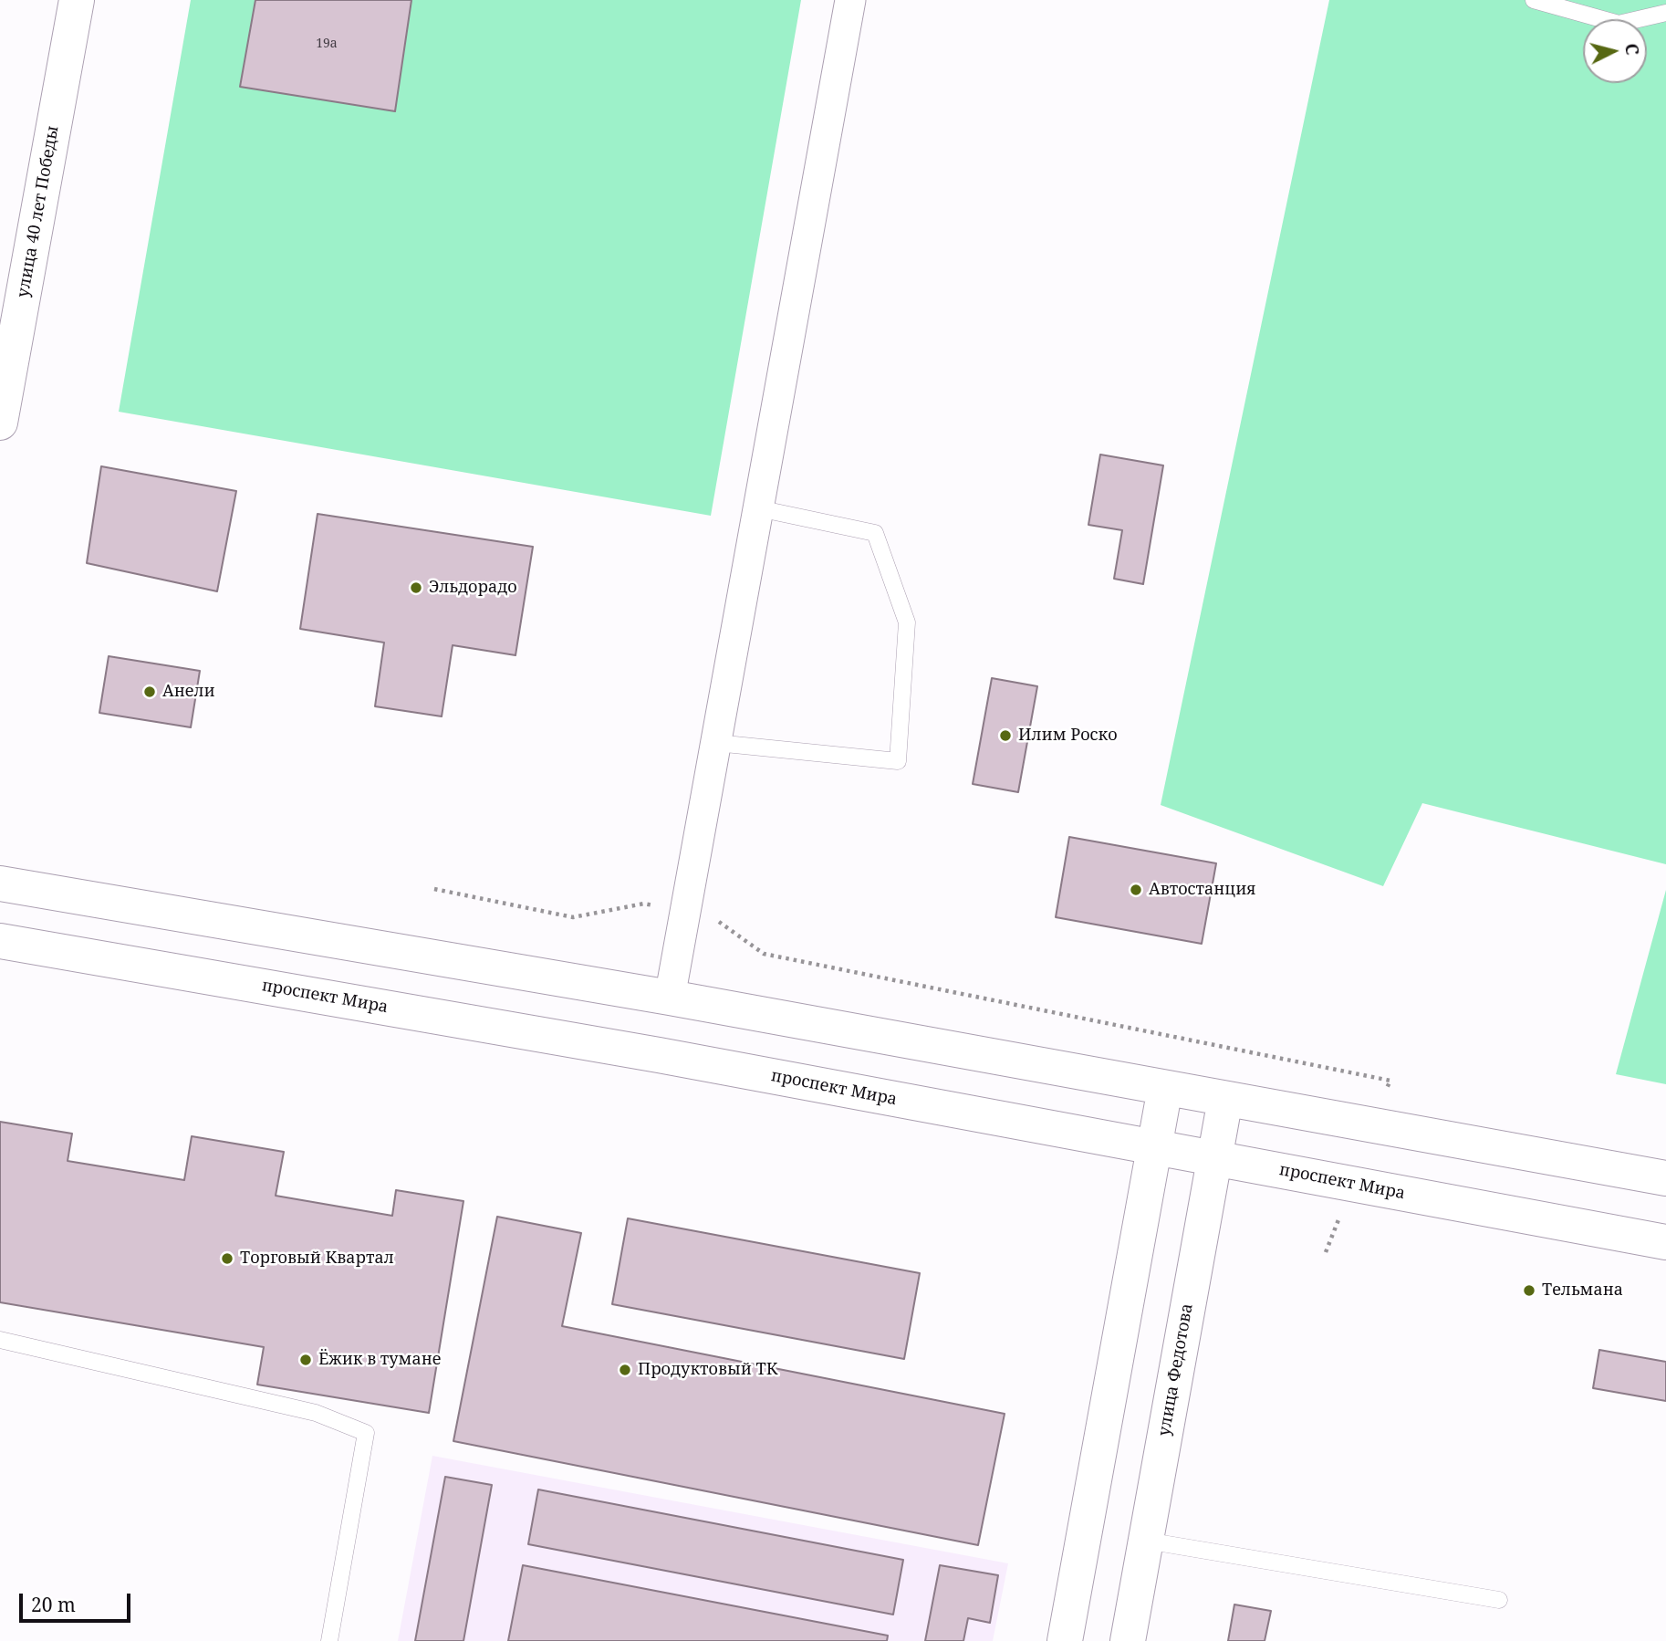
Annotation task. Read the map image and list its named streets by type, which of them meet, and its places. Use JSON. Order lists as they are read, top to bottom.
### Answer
{
  "streets": {
    "street": ["улица 40 лет Победы", "проспект Мира", "улица Федотова"]
  },
  "crossings": [
    ["проспект Мира", "улица Федотова"]
  ],
  "places": [
    "Эльдорадо",
    "Анели",
    "Илим Роско",
    "Автостанция",
    "Торговый Квартал",
    "Тельмана",
    "Ёжик в тумане",
    "Продуктовый ТК"
  ],
  "house_numbers": ["19а"],
  "scale_bar": "20 m",
  "north": "right"
}
